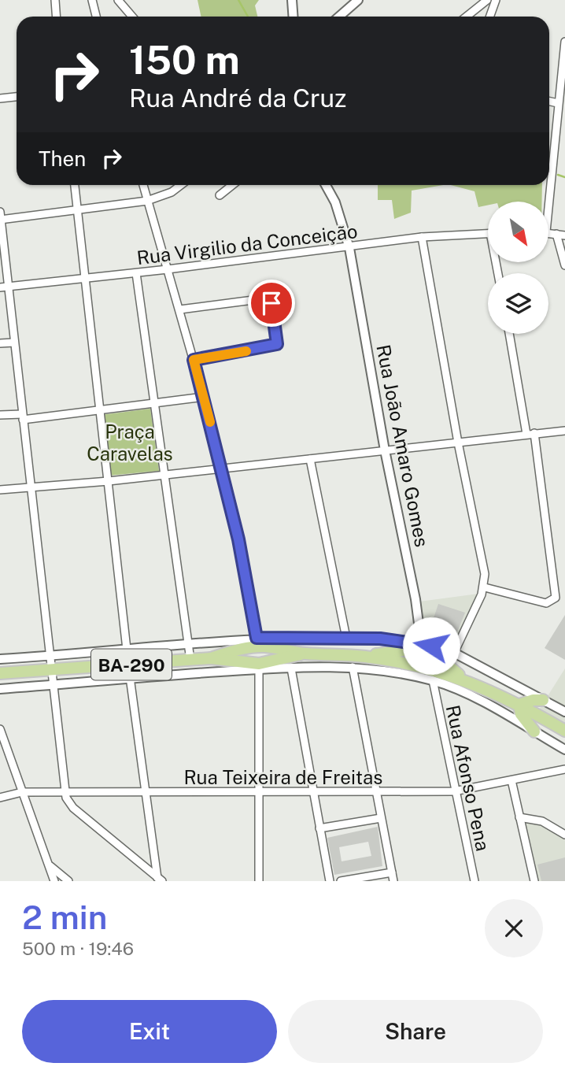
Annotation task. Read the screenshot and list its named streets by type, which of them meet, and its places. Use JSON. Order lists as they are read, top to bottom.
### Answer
{
  "streets": {
    "main road": ["BA-290"],
    "street": [
      "Rua Virgilio da Conceição",
      "Rua João Amaro Gomes",
      "Rua Teixeira de Freitas",
      "Rua Afonso Pena"
    ]
  },
  "crossings": [
    ["Rua Virgilio da Conceição", "Rua João Amaro Gomes"],
    ["BA-290", "Rua Afonso Pena"],
    ["Rua Teixeira de Freitas", "Rua Afonso Pena"]
  ],
  "parks": ["Praça Caravelas"],
  "north": "bottom right",
  "page": {
    "turn": ["150 m", "Rua André da Cruz"],
    "then": "Then",
    "heading": ["2 min", "500 m · 19:46"],
    "buttons": ["Exit", "Share"]
  }
}
